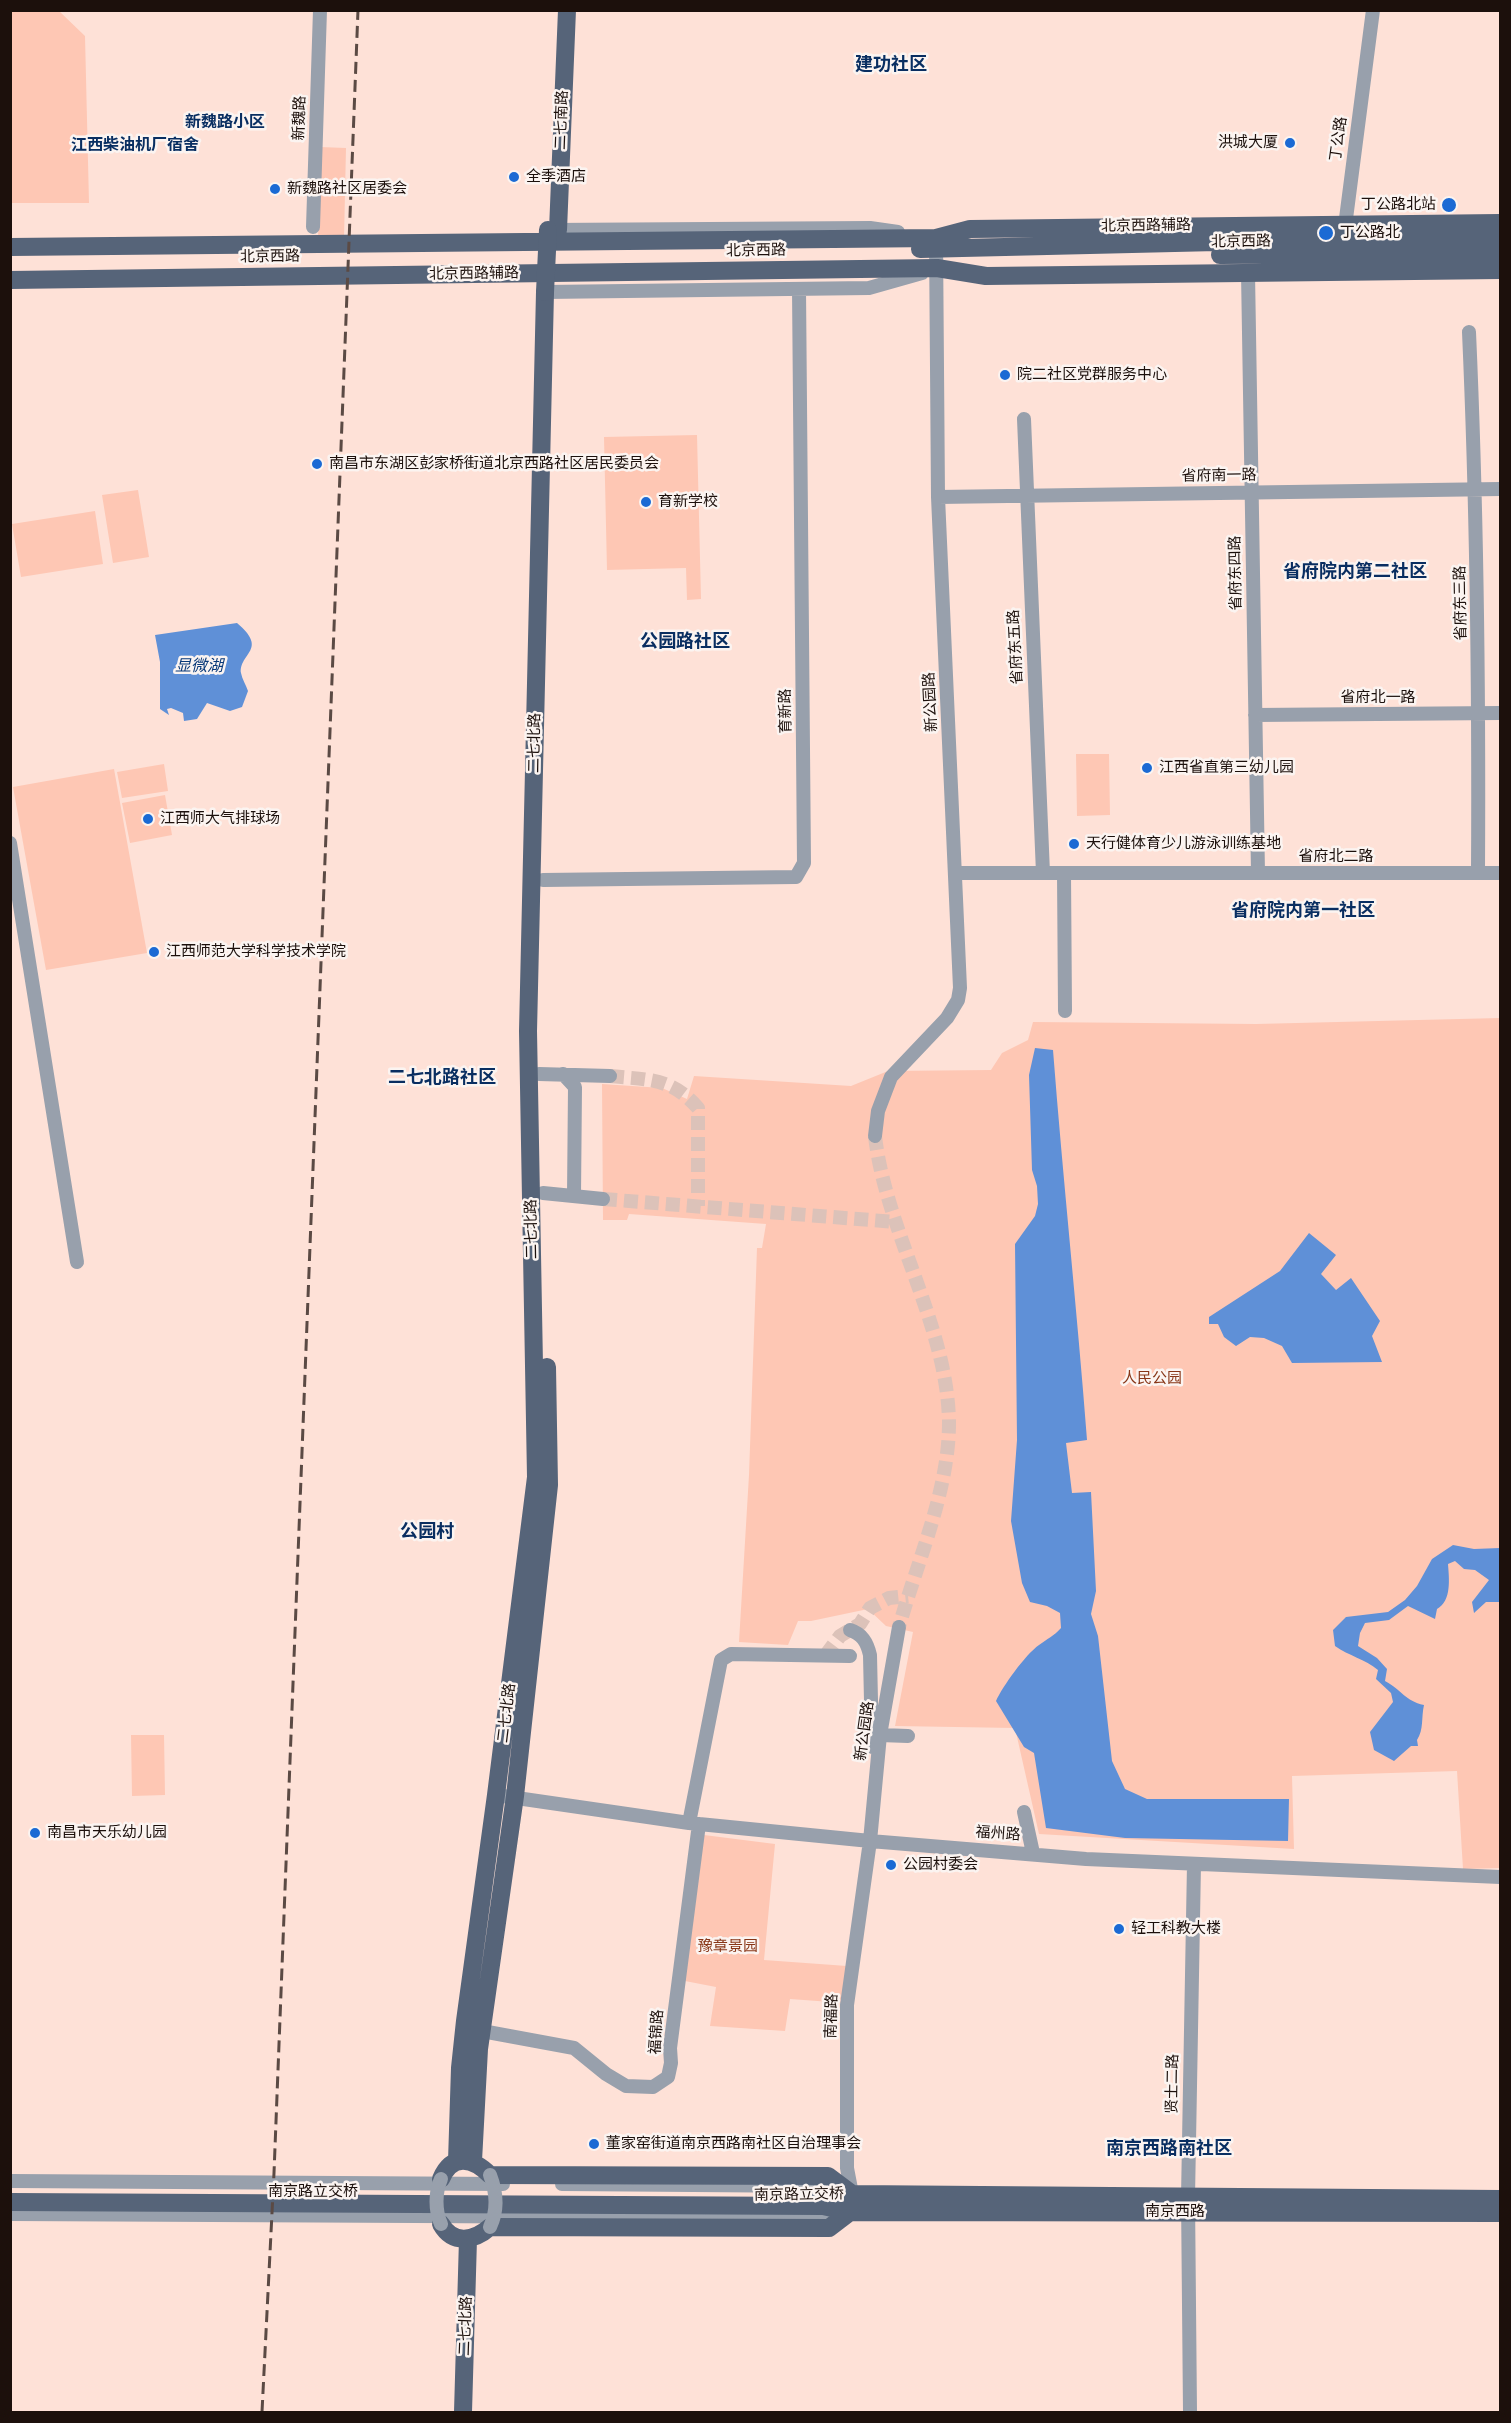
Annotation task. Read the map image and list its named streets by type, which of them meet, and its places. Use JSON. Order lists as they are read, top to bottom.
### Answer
{
  "streets": {
    "main road": [
      "二七南路",
      "北京西路辅路",
      "北京西路",
      "二七北路",
      "南京路立交桥",
      "南京西路"
    ],
    "street": [
      "新魏路",
      "丁公路",
      "省府南一路",
      "省府东四路",
      "省府东三路",
      "省府东五路",
      "省府北一路",
      "新公园路",
      "育新路",
      "省府北二路",
      "福州路",
      "南福路",
      "福锦路",
      "贤士二路"
    ]
  },
  "crossings": [
    ["二七南路", "北京西路辅路"],
    ["丁公路", "北京西路辅路"],
    ["丁公路", "北京西路"],
    ["北京西路辅路", "北京西路"],
    ["北京西路辅路", "省府东四路"],
    ["北京西路辅路", "新公园路"],
    ["北京西路辅路", "育新路"],
    ["北京西路辅路", "二七北路"],
    ["北京西路", "新公园路"],
    ["省府南一路", "省府东四路"],
    ["省府南一路", "省府东三路"],
    ["省府南一路", "省府东五路"],
    ["省府南一路", "新公园路"],
    ["省府东四路", "省府北一路"],
    ["省府东四路", "省府北二路"],
    ["省府东三路", "省府北一路"],
    ["省府东三路", "省府北二路"],
    ["省府东五路", "省府北二路"],
    ["新公园路", "省府北二路"],
    ["新公园路", "福州路"],
    ["新公园路", "南福路"],
    ["育新路", "二七北路"],
    ["二七北路", "福州路"],
    ["二七北路", "福锦路"],
    ["福州路", "南福路"],
    ["福州路", "福锦路"],
    ["福州路", "贤士二路"],
    ["南福路", "南京路立交桥"],
    ["南福路", "南京西路"],
    ["贤士二路", "南京西路"],
    ["南京路立交桥", "南京西路"]
  ],
  "districts": [
    "建功社区",
    "新魏路小区",
    "江西柴油机厂宿舍",
    "省府院内第二社区",
    "公园路社区",
    "省府院内第一社区",
    "二七北路社区",
    "公园村",
    "南京西路南社区"
  ],
  "water": ["显微湖"],
  "parks": ["人民公园", "豫章景园"],
  "places": [
    "洪城大厦",
    "全季酒店",
    "新魏路社区居委会",
    "丁公路北站",
    "丁公路北",
    "院二社区党群服务中心",
    "南昌市东湖区彭家桥街道北京西路社区居民委员会",
    "育新学校",
    "江西省直第三幼儿园",
    "江西师大气排球场",
    "天行健体育少儿游泳训练基地",
    "江西师范大学科学技术学院",
    "南昌市天乐幼儿园",
    "公园村委会",
    "轻工科教大楼",
    "董家窑街道南京西路南社区自治理事会"
  ]
}
